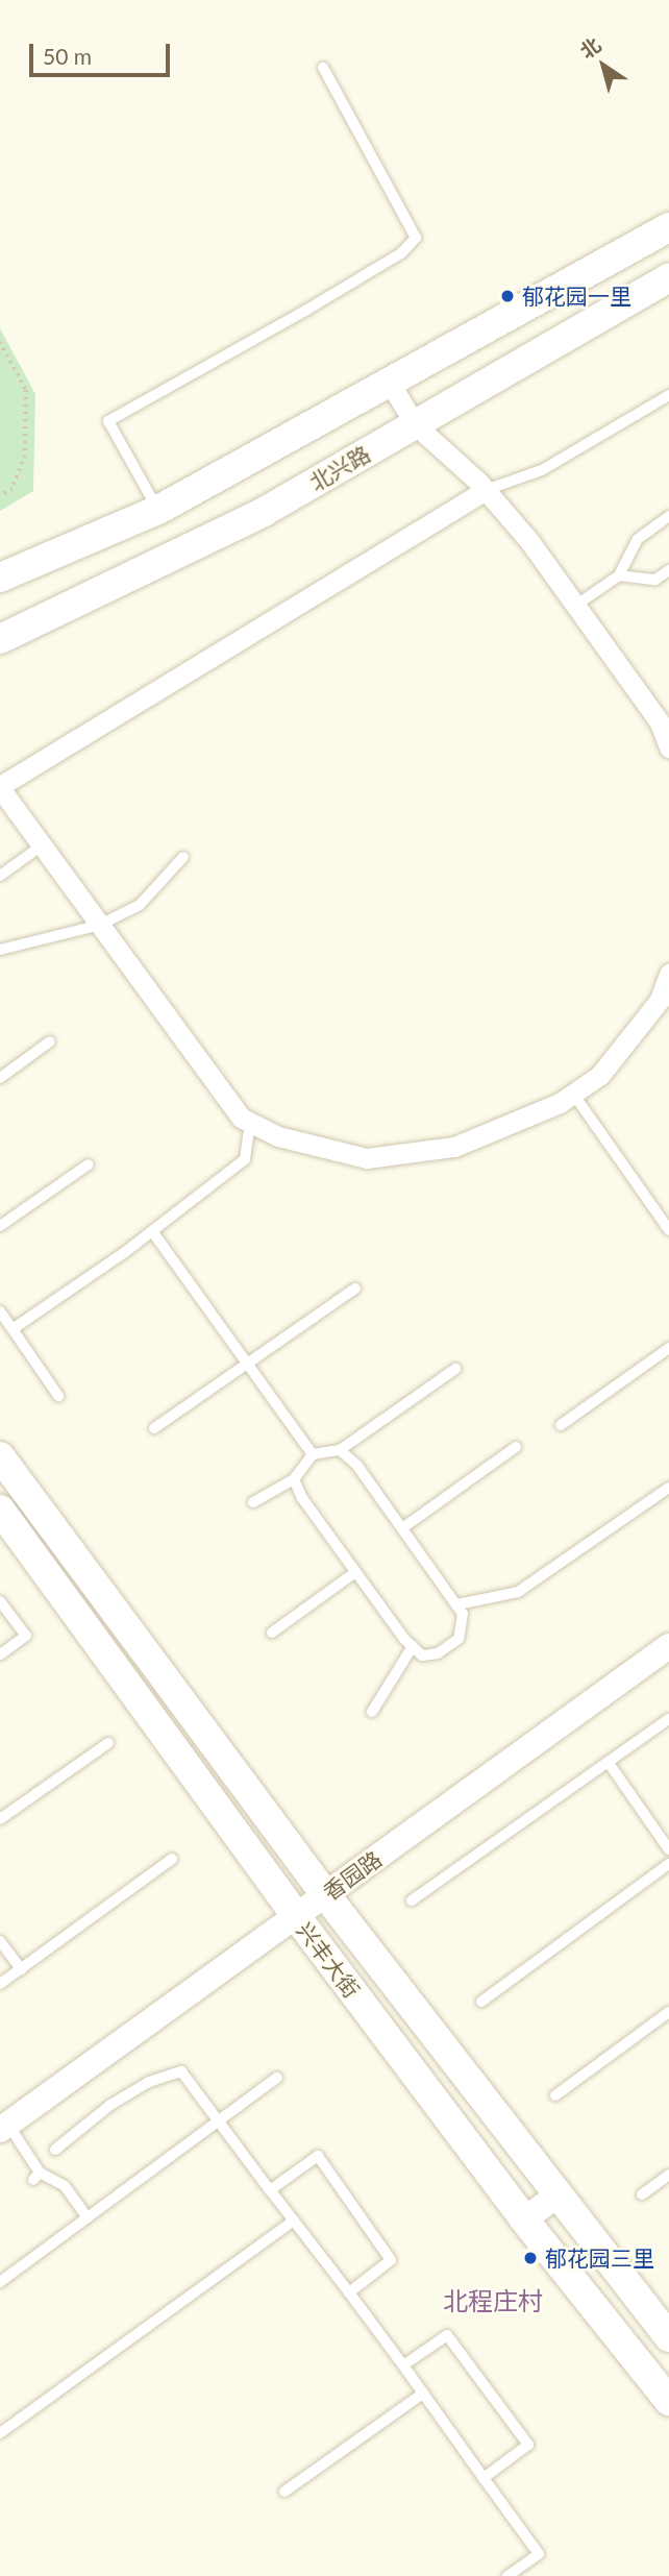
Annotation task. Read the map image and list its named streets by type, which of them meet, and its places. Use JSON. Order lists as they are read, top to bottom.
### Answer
{
  "streets": {
    "main road": ["北兴路", "兴丰大街"],
    "street": ["香园路"]
  },
  "crossings": [
    ["香园路", "兴丰大街"]
  ],
  "districts": ["北程庄村"],
  "places": ["郁花园一里", "郁花园三里"],
  "scale_bar": "50 m",
  "north": "top left"
}
